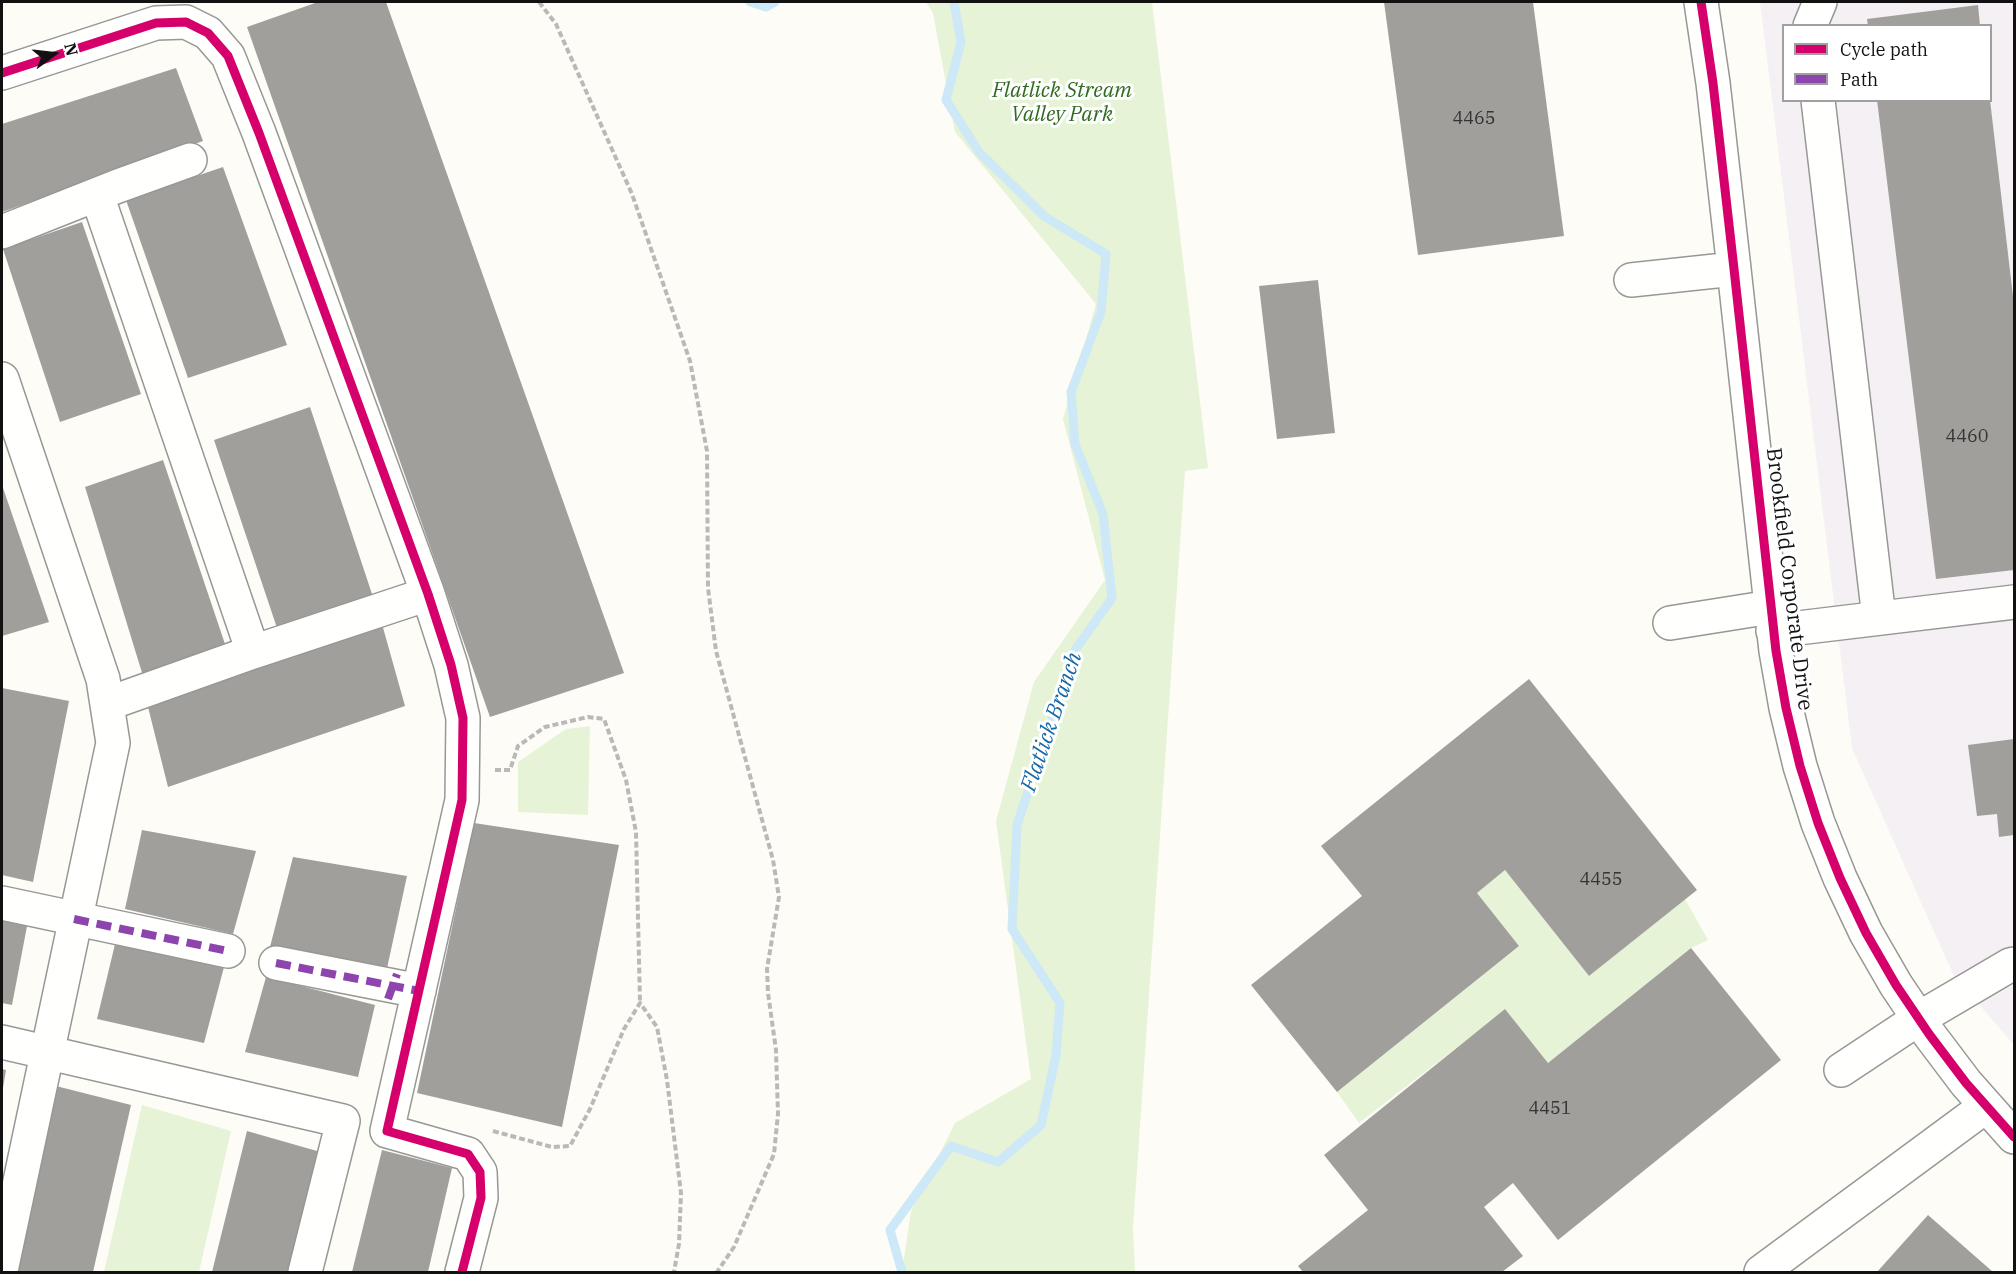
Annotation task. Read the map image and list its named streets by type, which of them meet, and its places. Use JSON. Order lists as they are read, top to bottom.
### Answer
{
  "streets": {
    "street": ["Brookfield Corporate Drive"]
  },
  "water": ["Flatlick Branch"],
  "parks": ["Flatlick Stream Valley Park"],
  "house_numbers": [
    "4465",
    "4460",
    "4455",
    "4451"
  ],
  "legend": ["Cycle path", "Path"],
  "north": "right"
}
